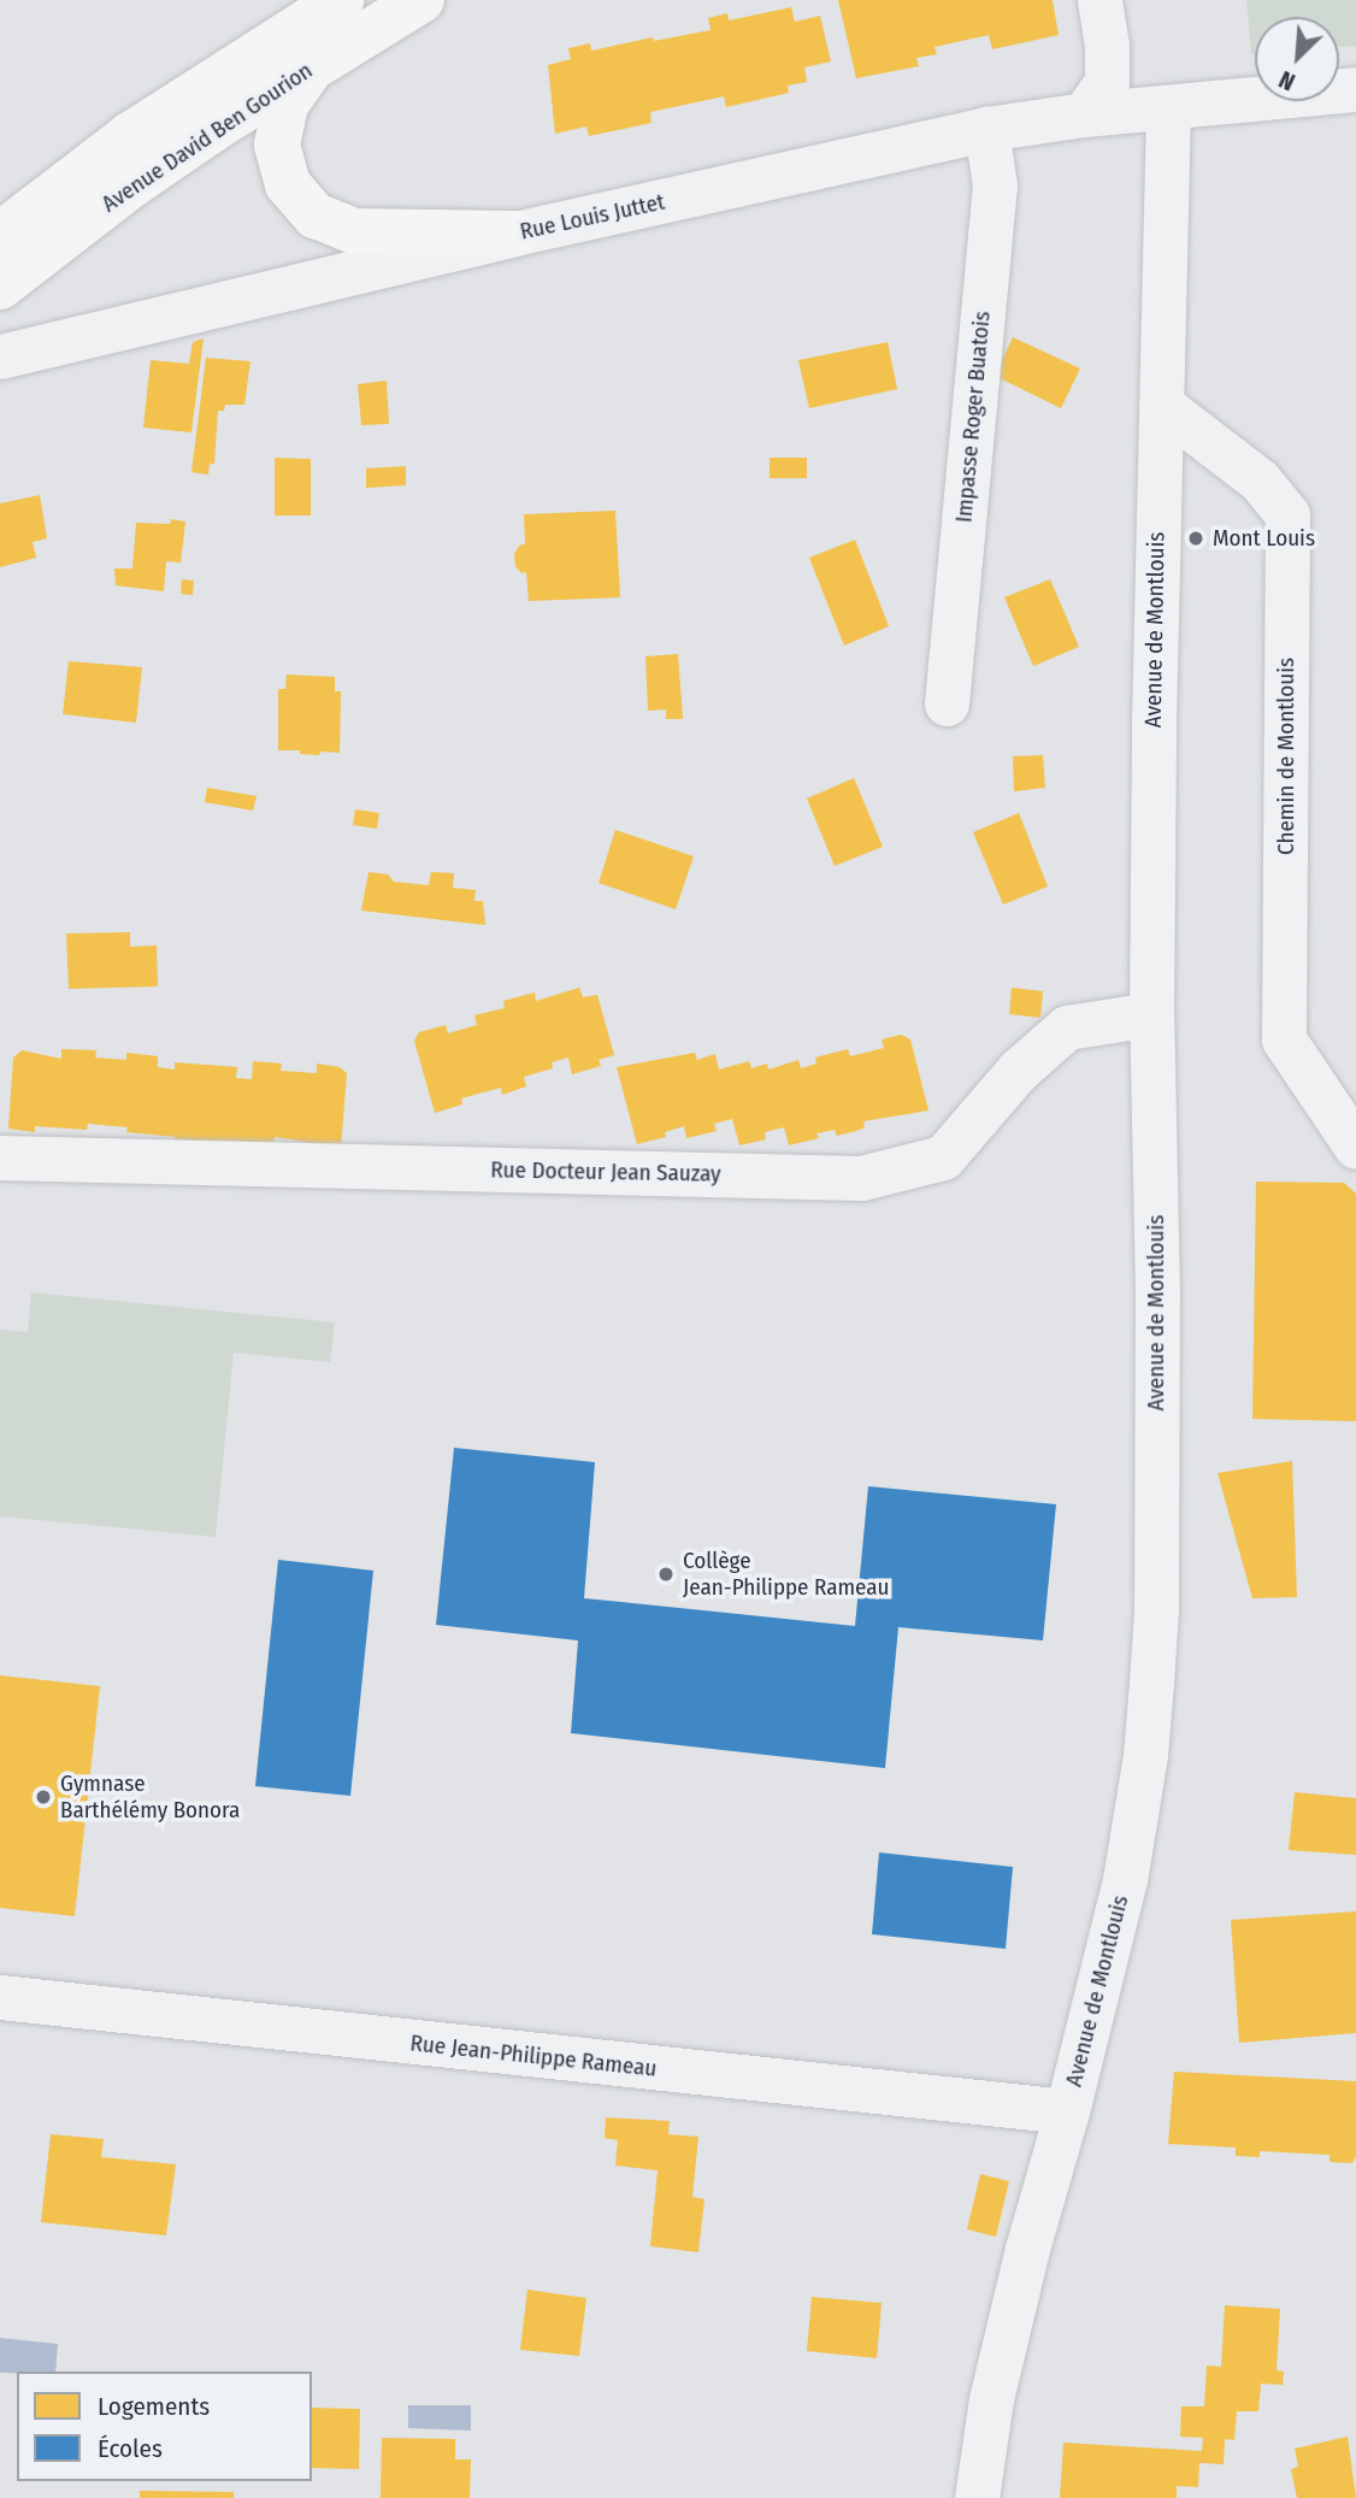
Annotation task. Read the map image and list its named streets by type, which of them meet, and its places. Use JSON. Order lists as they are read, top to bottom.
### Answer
{
  "streets": {
    "main road": ["Avenue David Ben Gourion"],
    "street": [
      "Rue Louis Juttet",
      "Impasse Roger Buatois",
      "Avenue de Montlouis",
      "Chemin de Montlouis",
      "Rue Docteur Jean Sauzay",
      "Rue Jean-Philippe Rameau"
    ]
  },
  "crossings": [
    ["Rue Louis Juttet", "Impasse Roger Buatois"],
    ["Rue Louis Juttet", "Avenue de Montlouis"],
    ["Avenue de Montlouis", "Chemin de Montlouis"],
    ["Avenue de Montlouis", "Rue Docteur Jean Sauzay"],
    ["Avenue de Montlouis", "Rue Jean-Philippe Rameau"]
  ],
  "places": ["Mont Louis", "Collège Jean-Philippe Rameau", "Gymnase Barthélémy Bonora"],
  "legend": ["Logements", "Écoles"],
  "north": "bottom left"
}
